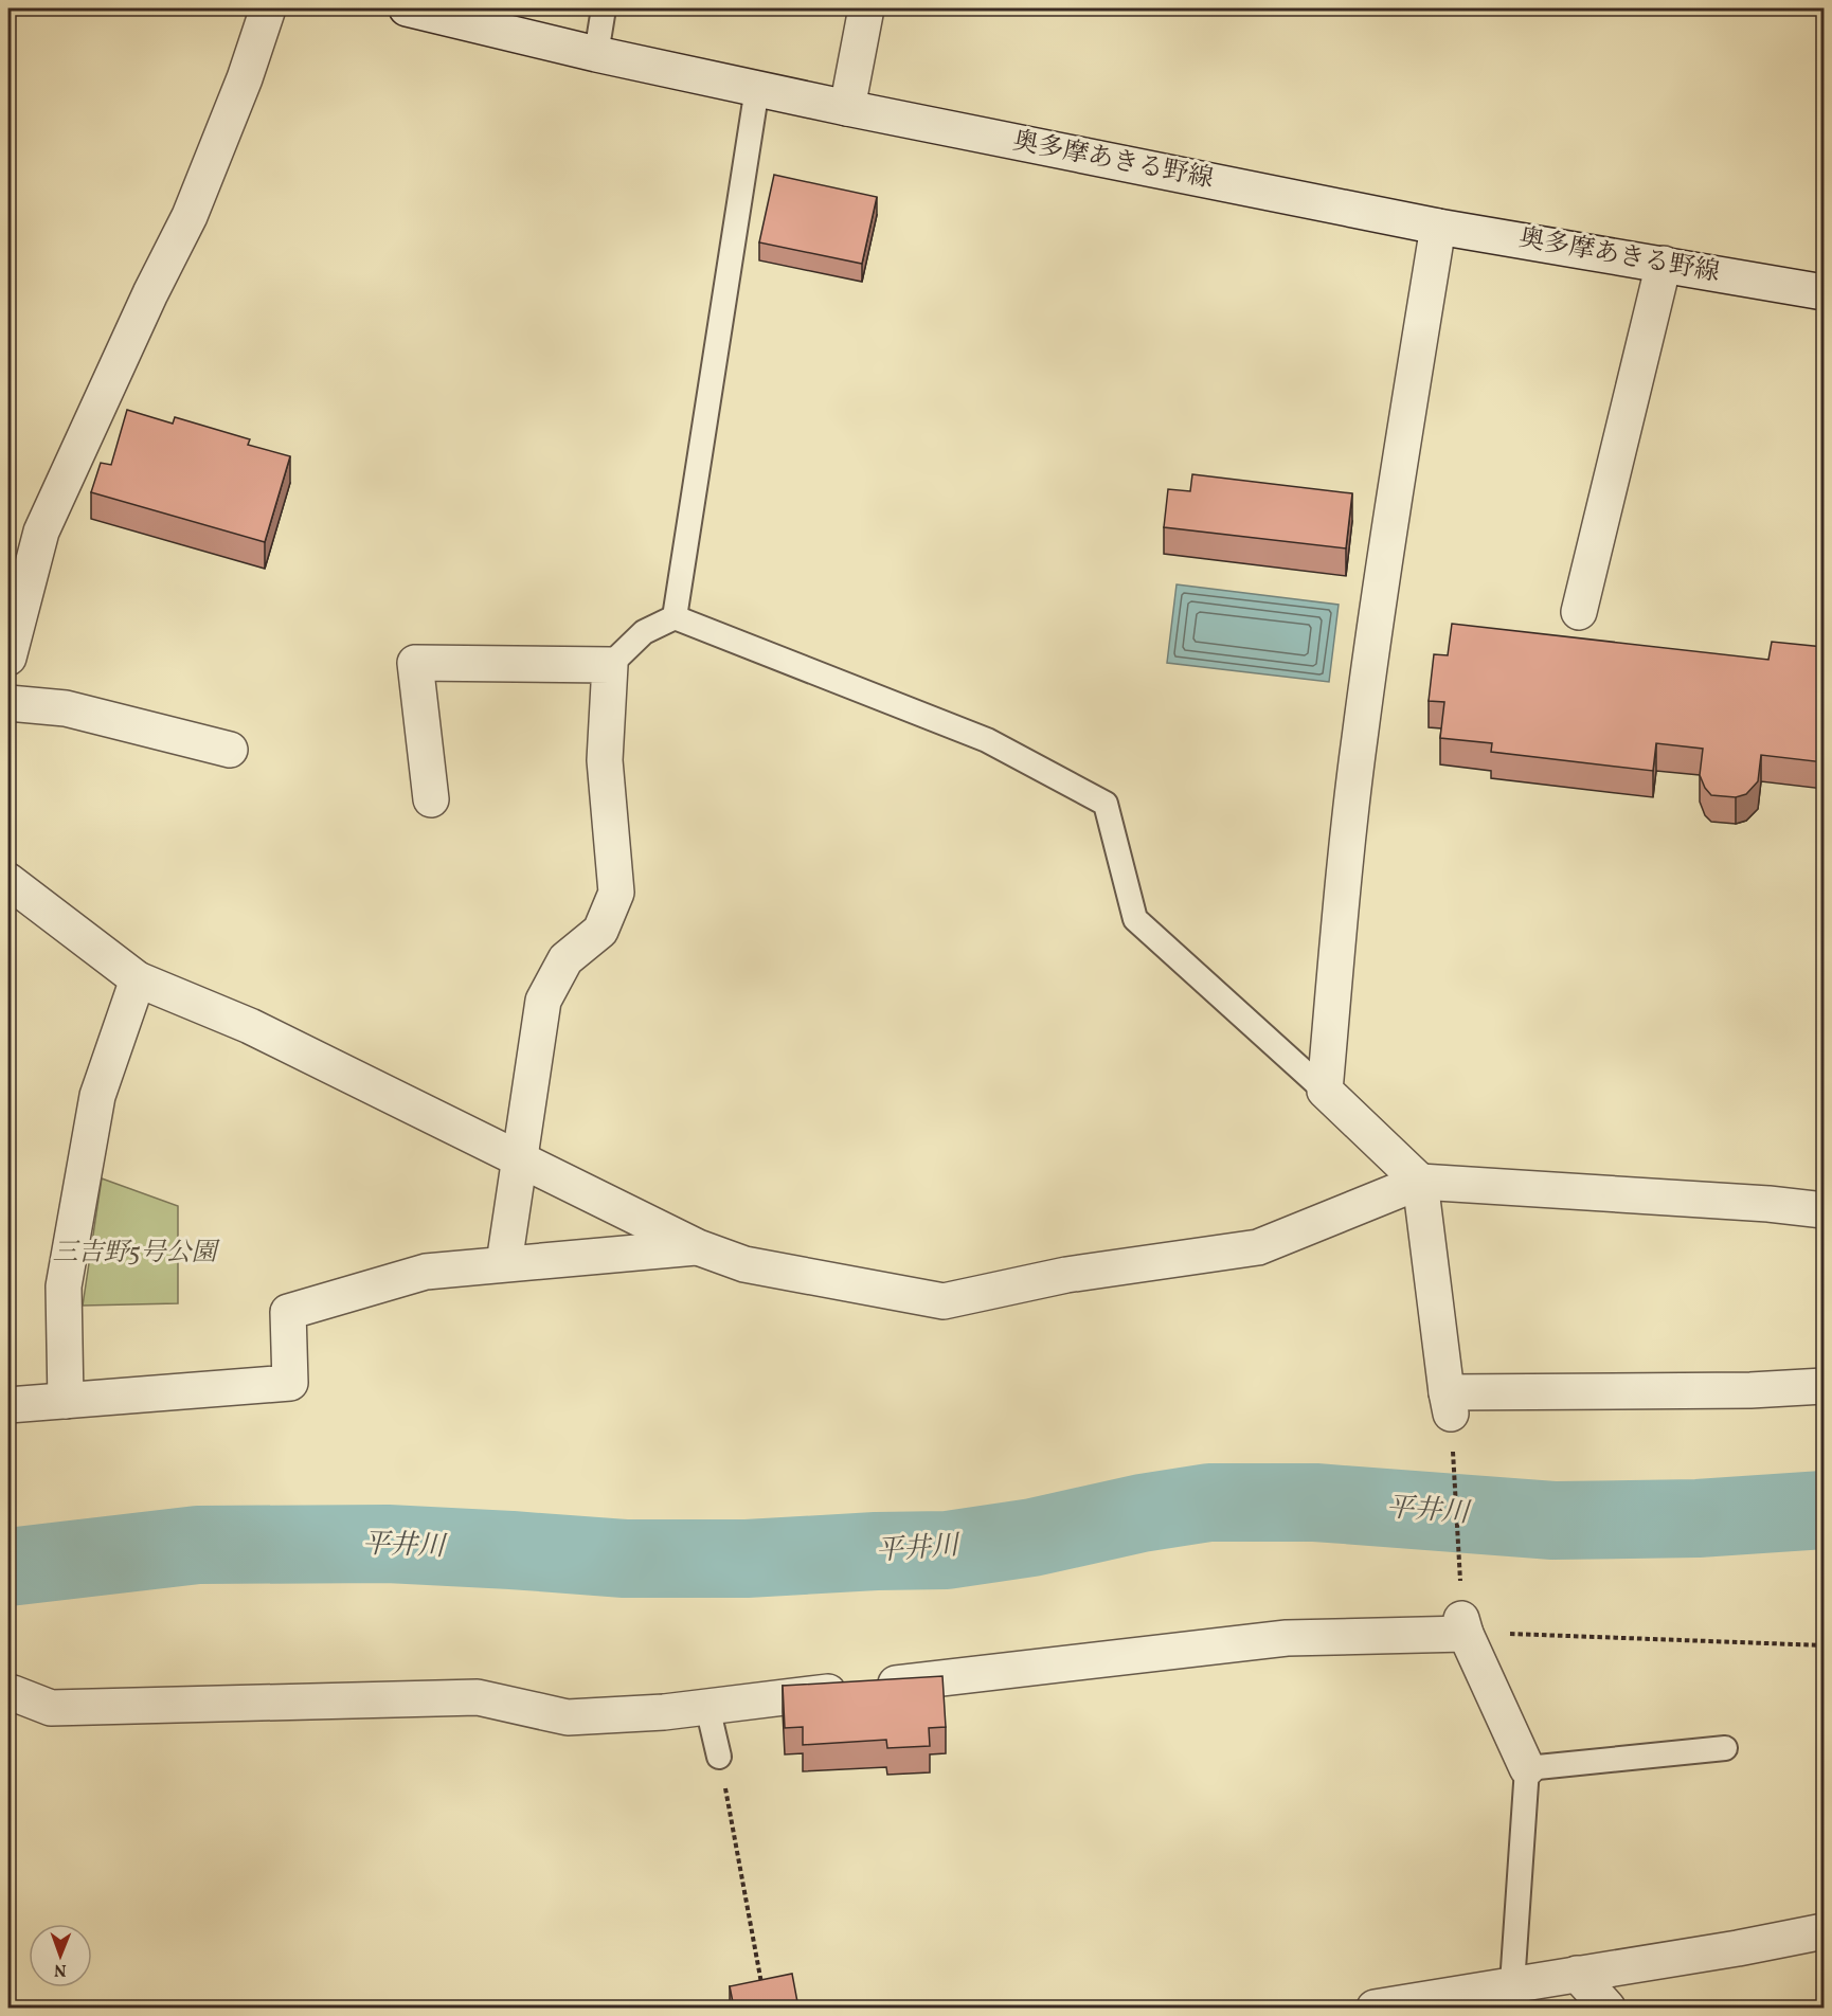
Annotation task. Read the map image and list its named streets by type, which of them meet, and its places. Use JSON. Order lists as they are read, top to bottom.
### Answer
{
  "streets": {
    "street": ["奥多摩あきる野線"]
  },
  "water": ["平井川"],
  "parks": ["三吉野5号公園"],
  "north": "bottom"
}
